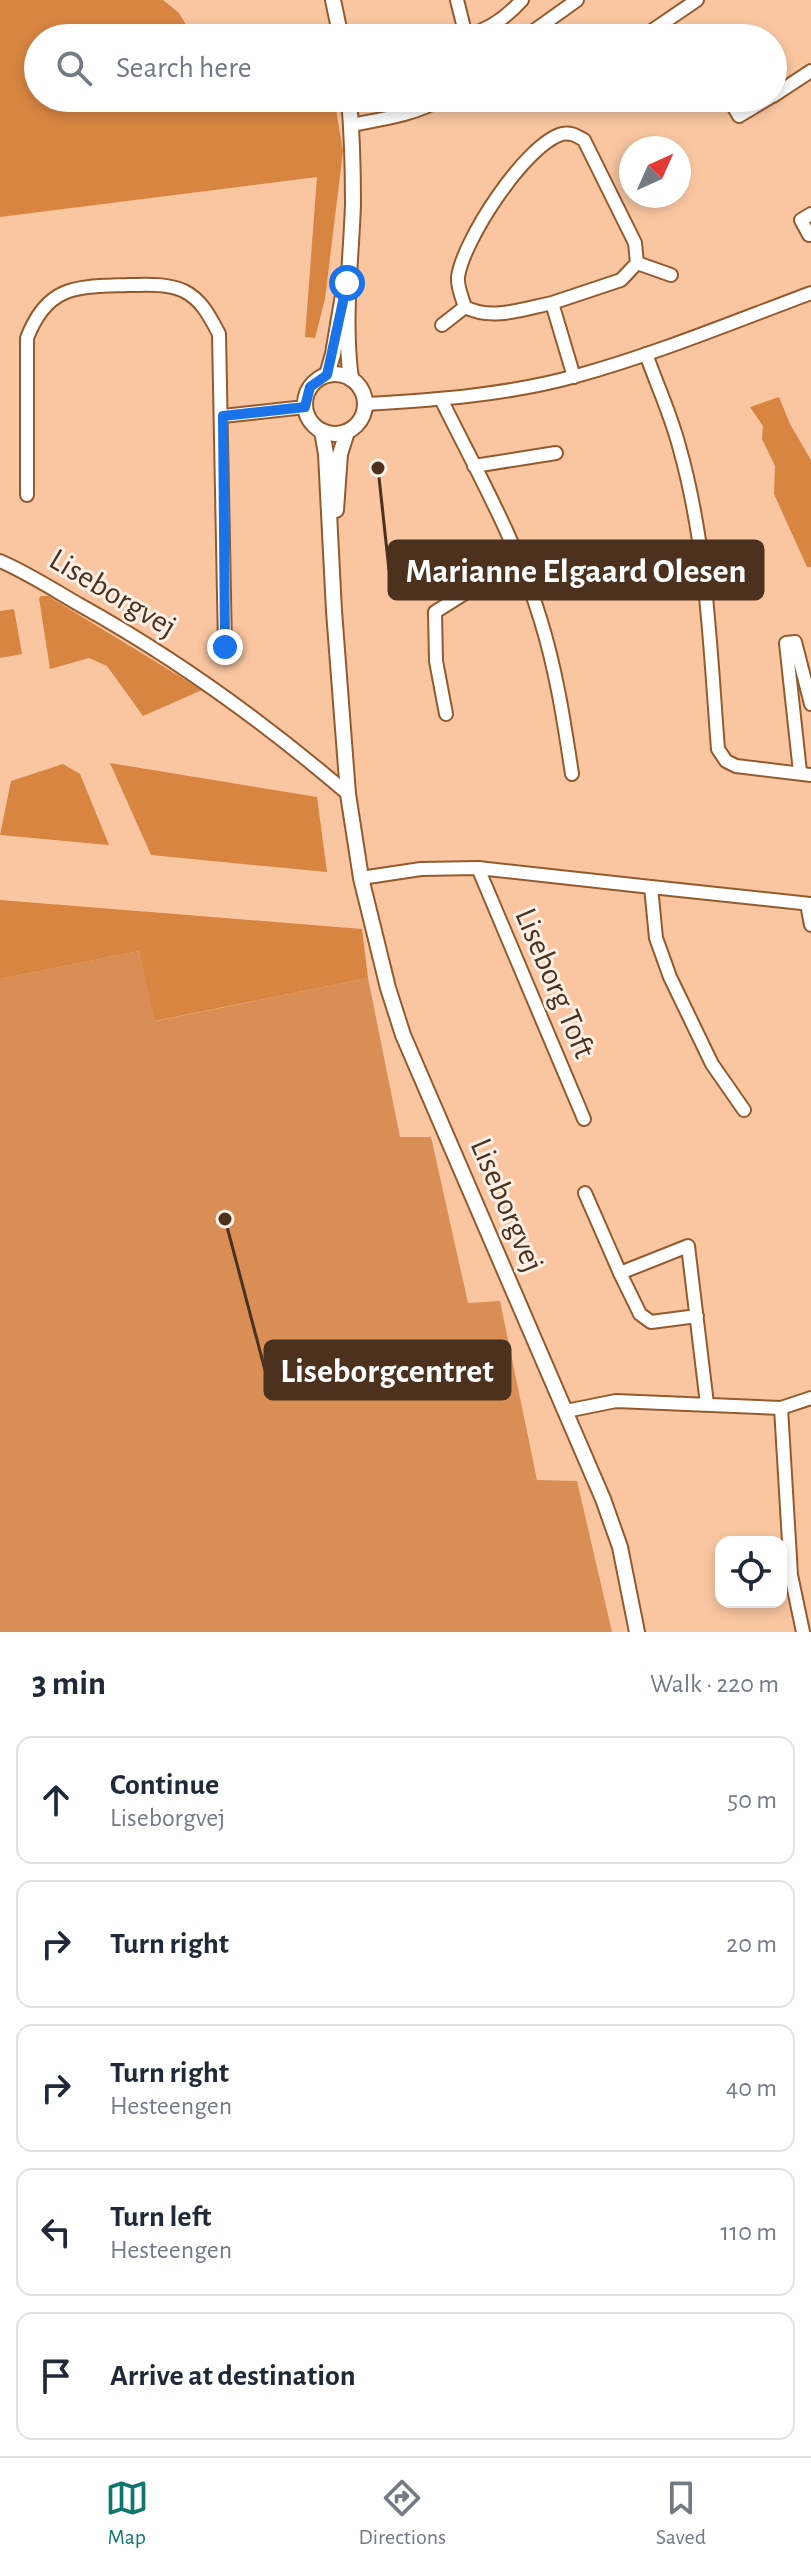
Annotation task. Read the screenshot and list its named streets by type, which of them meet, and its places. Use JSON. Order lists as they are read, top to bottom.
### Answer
{
  "streets": {
    "street": ["Liseborgvej", "Liseborg Toft"]
  },
  "crossings": [
    ["Liseborgvej", "Liseborg Toft"]
  ],
  "places": ["Marianne Elgaard Olesen", "Liseborgcentret"],
  "north": "top right",
  "page": {
    "search": "Search here",
    "heading": ["3 min", "Walk · 220 m"],
    "list": [
      ["Continue", "Liseborgvej", "50 m"],
      ["Turn right", "20 m"],
      ["Turn right", "Hesteengen", "40 m"],
      ["Turn left", "Hesteengen", "110 m"],
      "Arrive at destination"
    ],
    "nav": ["Map", "Directions", "Saved"]
  }
}
